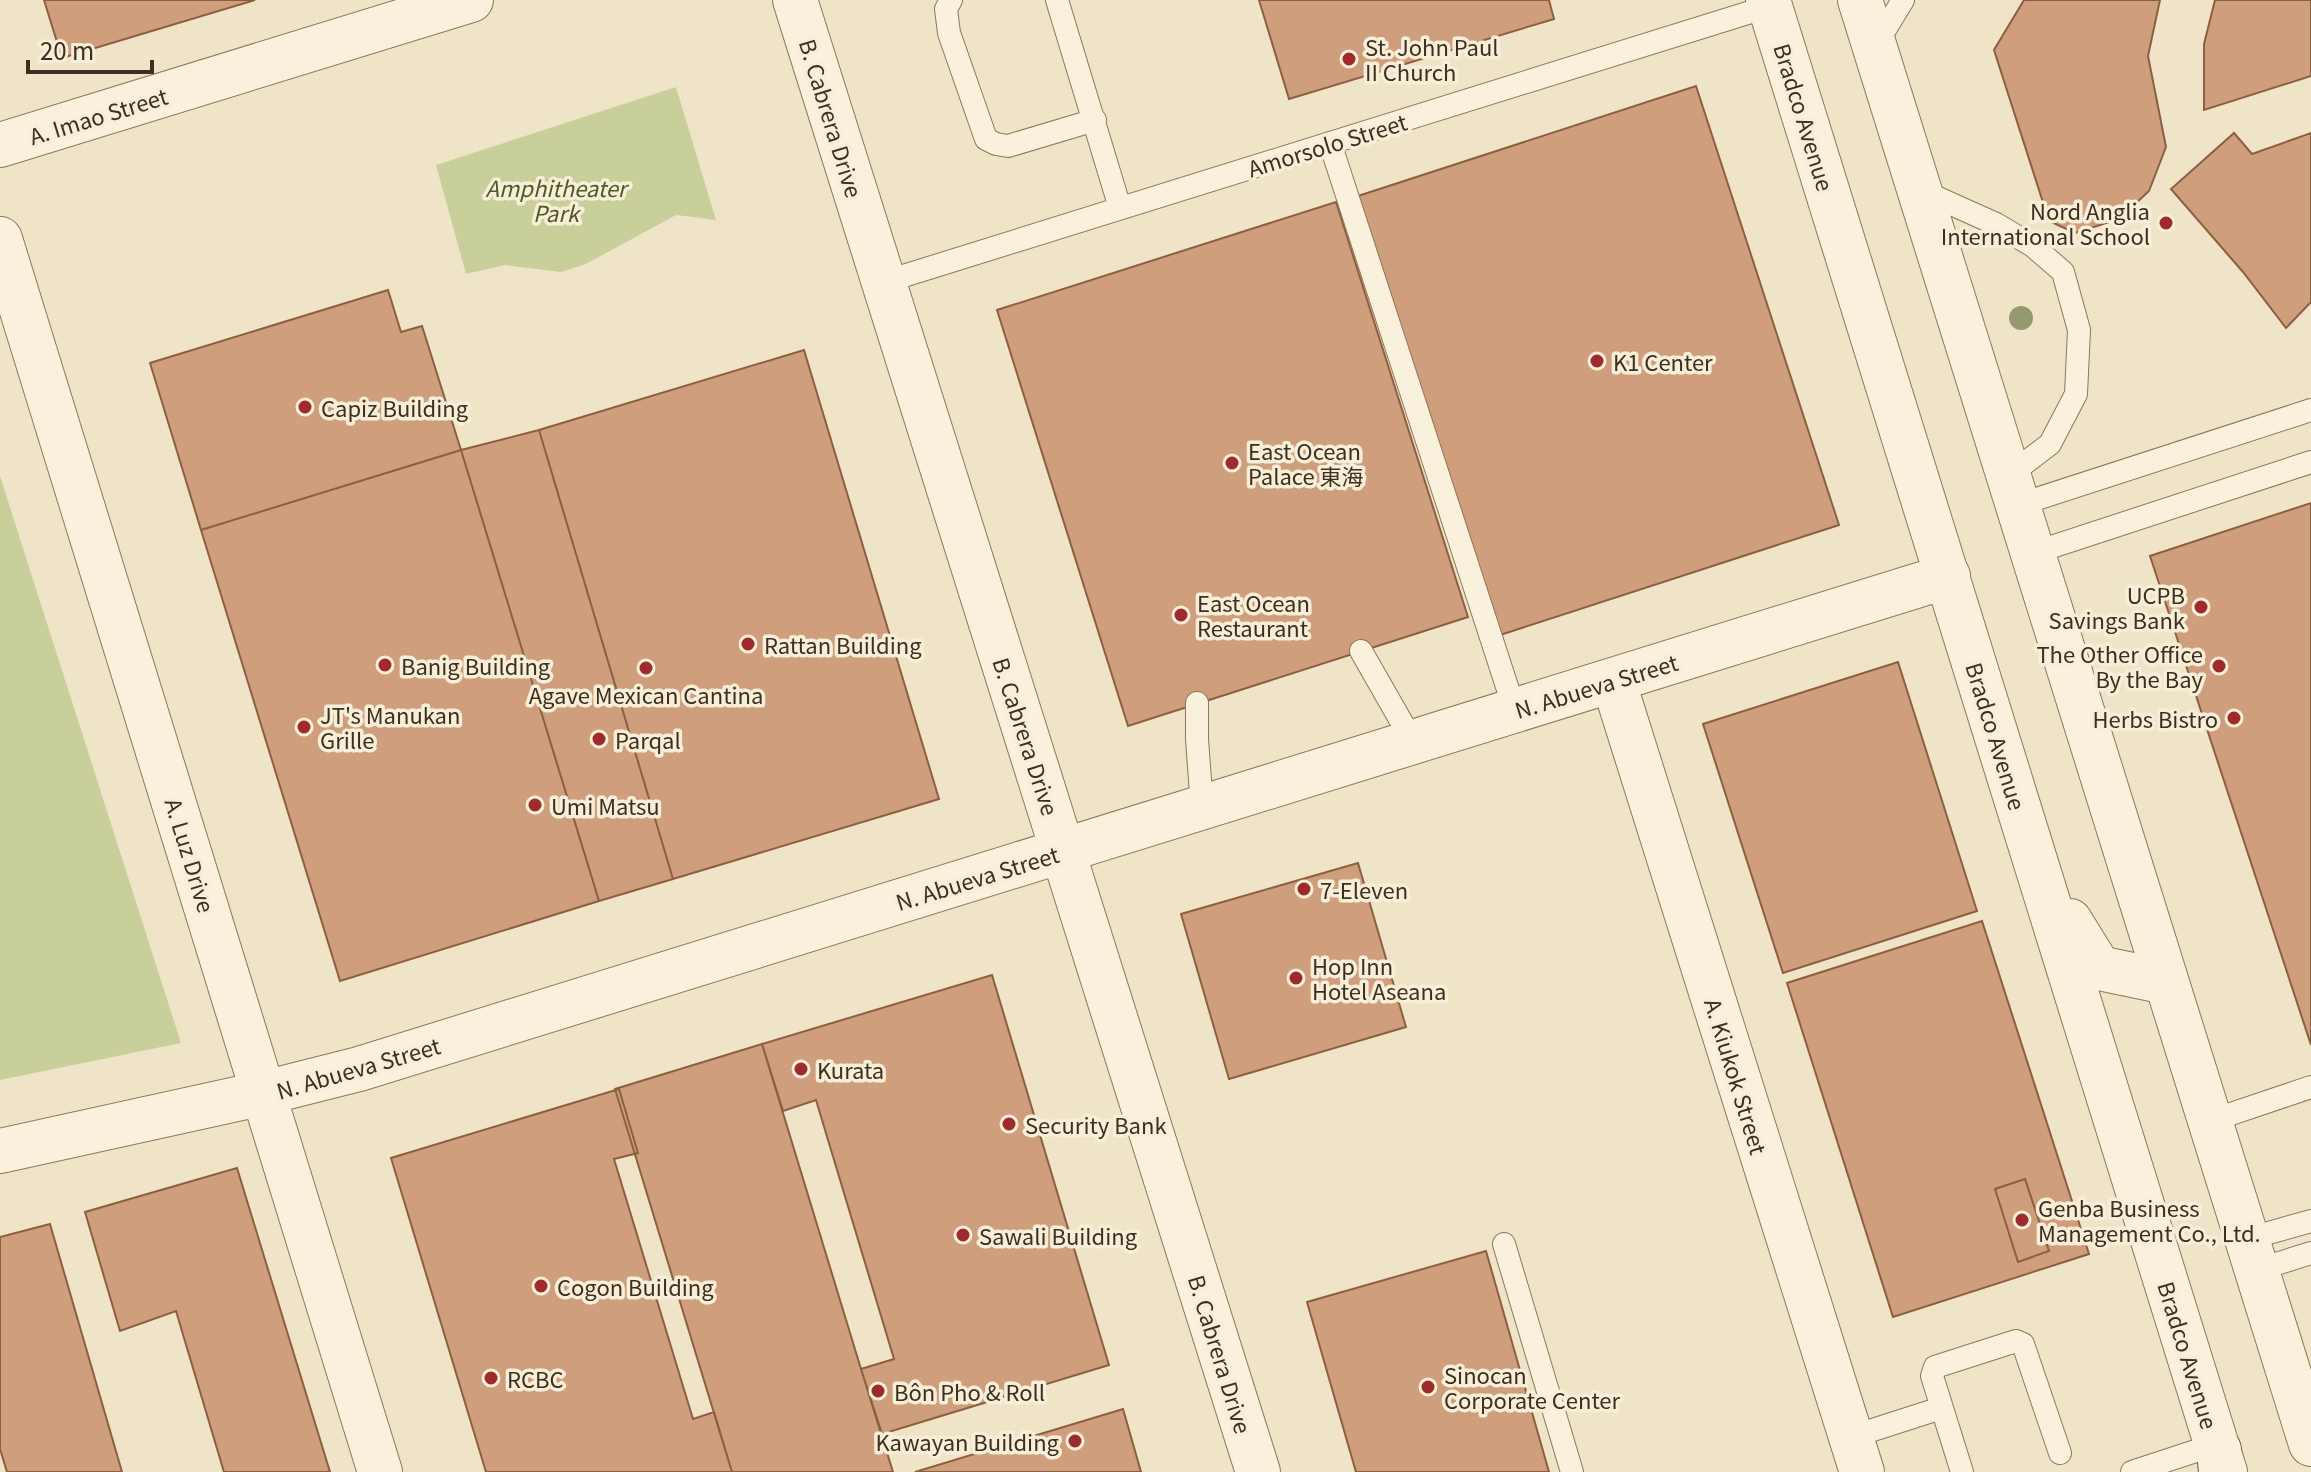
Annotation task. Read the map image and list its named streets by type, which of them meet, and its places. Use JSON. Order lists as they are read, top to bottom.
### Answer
{
  "streets": {
    "street": [
      "A. Imao Street",
      "Bradco Avenue",
      "B. Cabrera Drive",
      "N. Abueva Street",
      "A. Luz Drive",
      "A. Kiukok Street"
    ],
    "lane": ["Amorsolo Street"]
  },
  "crossings": [
    ["Bradco Avenue", "Amorsolo Street"],
    ["Bradco Avenue", "N. Abueva Street"],
    ["B. Cabrera Drive", "Amorsolo Street"],
    ["B. Cabrera Drive", "N. Abueva Street"],
    ["N. Abueva Street", "A. Luz Drive"],
    ["N. Abueva Street", "A. Kiukok Street"]
  ],
  "parks": ["Amphitheater Park"],
  "places": [
    "St. John Paul II Church",
    "Nord Anglia International School",
    "K1 Center",
    "Capiz Building",
    "East Ocean Palace 東海",
    "UCPB Savings Bank",
    "East Ocean Restaurant",
    "Rattan Building",
    "Banig Building",
    "The Other Office By the Bay",
    "Agave Mexican Cantina",
    "Herbs Bistro",
    "JT's Manukan Grille",
    "Parqal",
    "Umi Matsu",
    "7-Eleven",
    "Hop Inn Hotel Aseana",
    "Kurata",
    "Security Bank",
    "Genba Business Management Co., Ltd.",
    "Sawali Building",
    "Cogon Building",
    "RCBC",
    "Sinocan Corporate Center",
    "Bôn Pho & Roll",
    "Kawayan Building"
  ],
  "scale_bar": "20 m"
}
